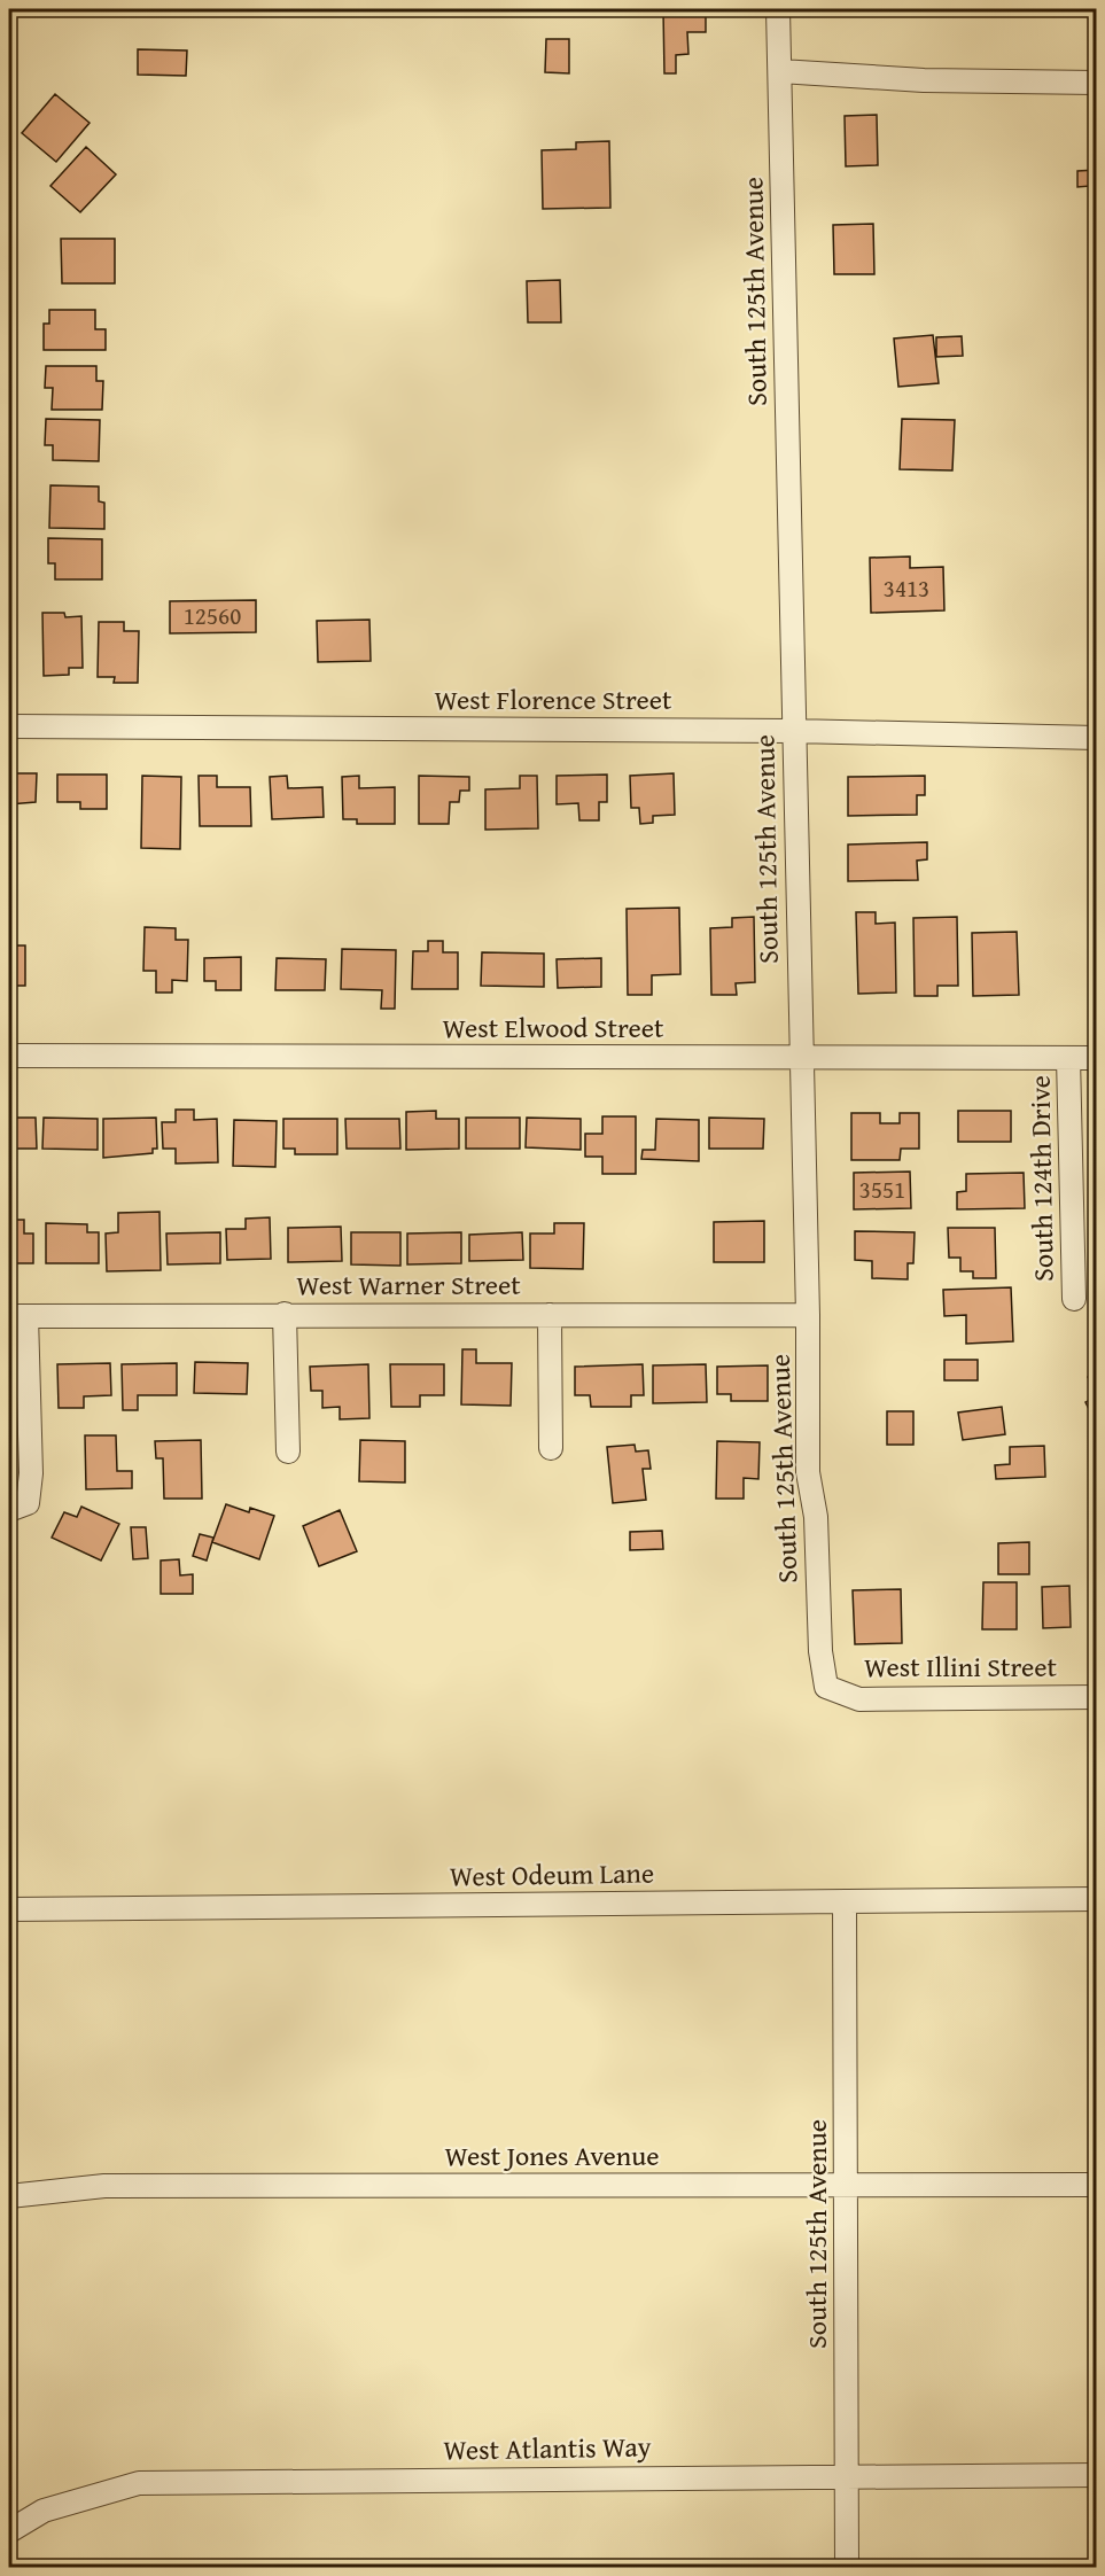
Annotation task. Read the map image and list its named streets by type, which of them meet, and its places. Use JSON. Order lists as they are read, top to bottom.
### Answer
{
  "streets": {
    "street": [
      "South 125th Avenue",
      "West Florence Street",
      "West Elwood Street",
      "South 124th Drive",
      "West Warner Street",
      "West Illini Street",
      "West Odeum Lane",
      "West Jones Avenue",
      "West Atlantis Way"
    ]
  },
  "crossings": [
    ["South 125th Avenue", "West Florence Street"],
    ["South 125th Avenue", "West Elwood Street"],
    ["South 125th Avenue", "West Warner Street"],
    ["South 125th Avenue", "West Illini Street"],
    ["South 125th Avenue", "West Odeum Lane"],
    ["South 125th Avenue", "West Jones Avenue"],
    ["South 125th Avenue", "West Atlantis Way"],
    ["West Elwood Street", "South 124th Drive"]
  ],
  "house_numbers": ["3413", "12560", "3551"]
}
